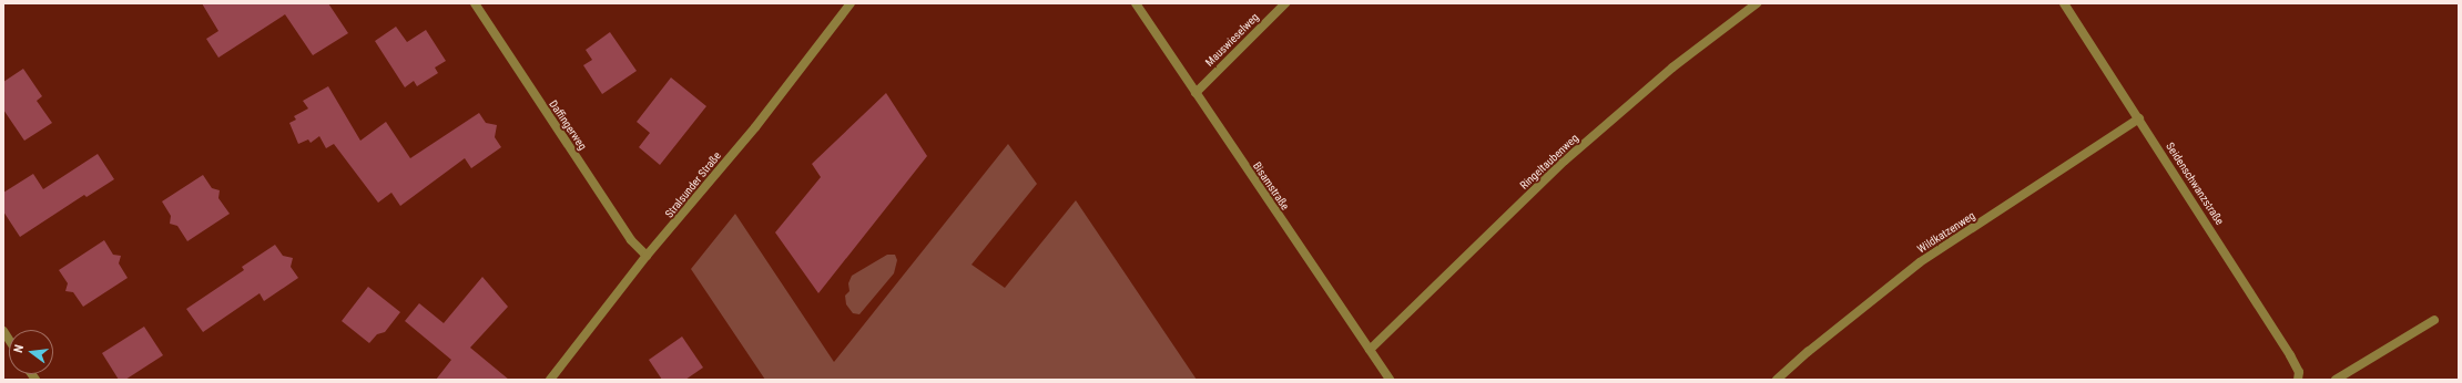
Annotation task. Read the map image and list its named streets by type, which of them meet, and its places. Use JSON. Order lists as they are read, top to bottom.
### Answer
{
  "streets": {
    "street": [
      "Mauswieselweg",
      "Daffingerweg",
      "Ringeltaubenweg",
      "Seidenschwanzstraße",
      "Stralsunder Straße",
      "Bisamstraße",
      "Wildkatzenweg"
    ]
  },
  "crossings": [
    ["Mauswieselweg", "Bisamstraße"],
    ["Daffingerweg", "Stralsunder Straße"],
    ["Ringeltaubenweg", "Bisamstraße"],
    ["Seidenschwanzstraße", "Wildkatzenweg"]
  ],
  "north": "left"
}
